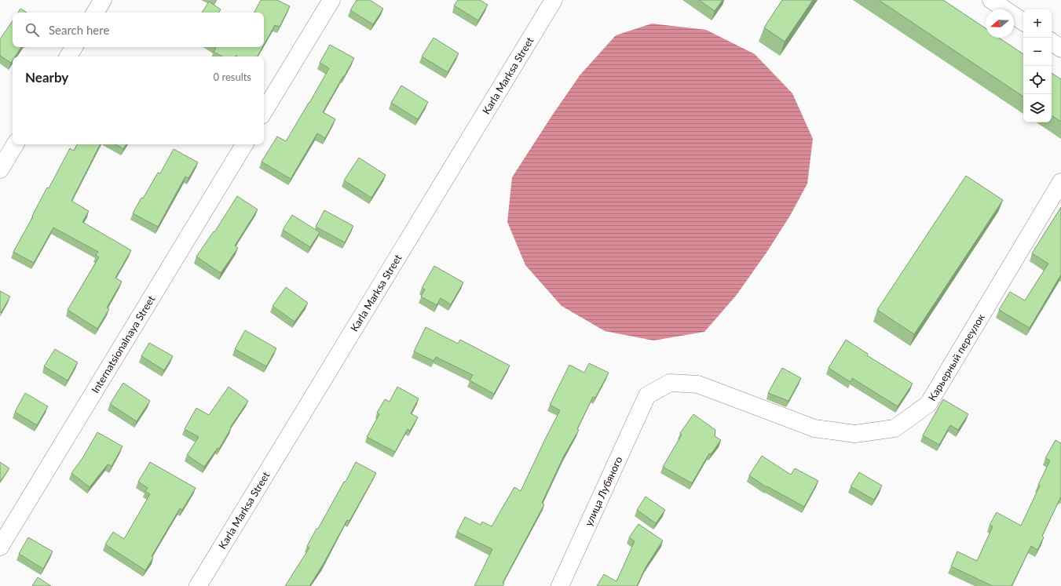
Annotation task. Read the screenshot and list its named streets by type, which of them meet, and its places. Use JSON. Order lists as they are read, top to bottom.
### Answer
{
  "streets": {
    "street": [
      "Karla Marksa Street",
      "Internatsionalnaya Street",
      "Карьерный переулок",
      "улица Лубяного"
    ]
  },
  "crossings": [
    ["Карьерный переулок", "улица Лубяного"]
  ],
  "north": "left",
  "page": {
    "map_buttons": ["+", "−"],
    "search": "Search here",
    "heading": ["Nearby", "0 results"]
  }
}
